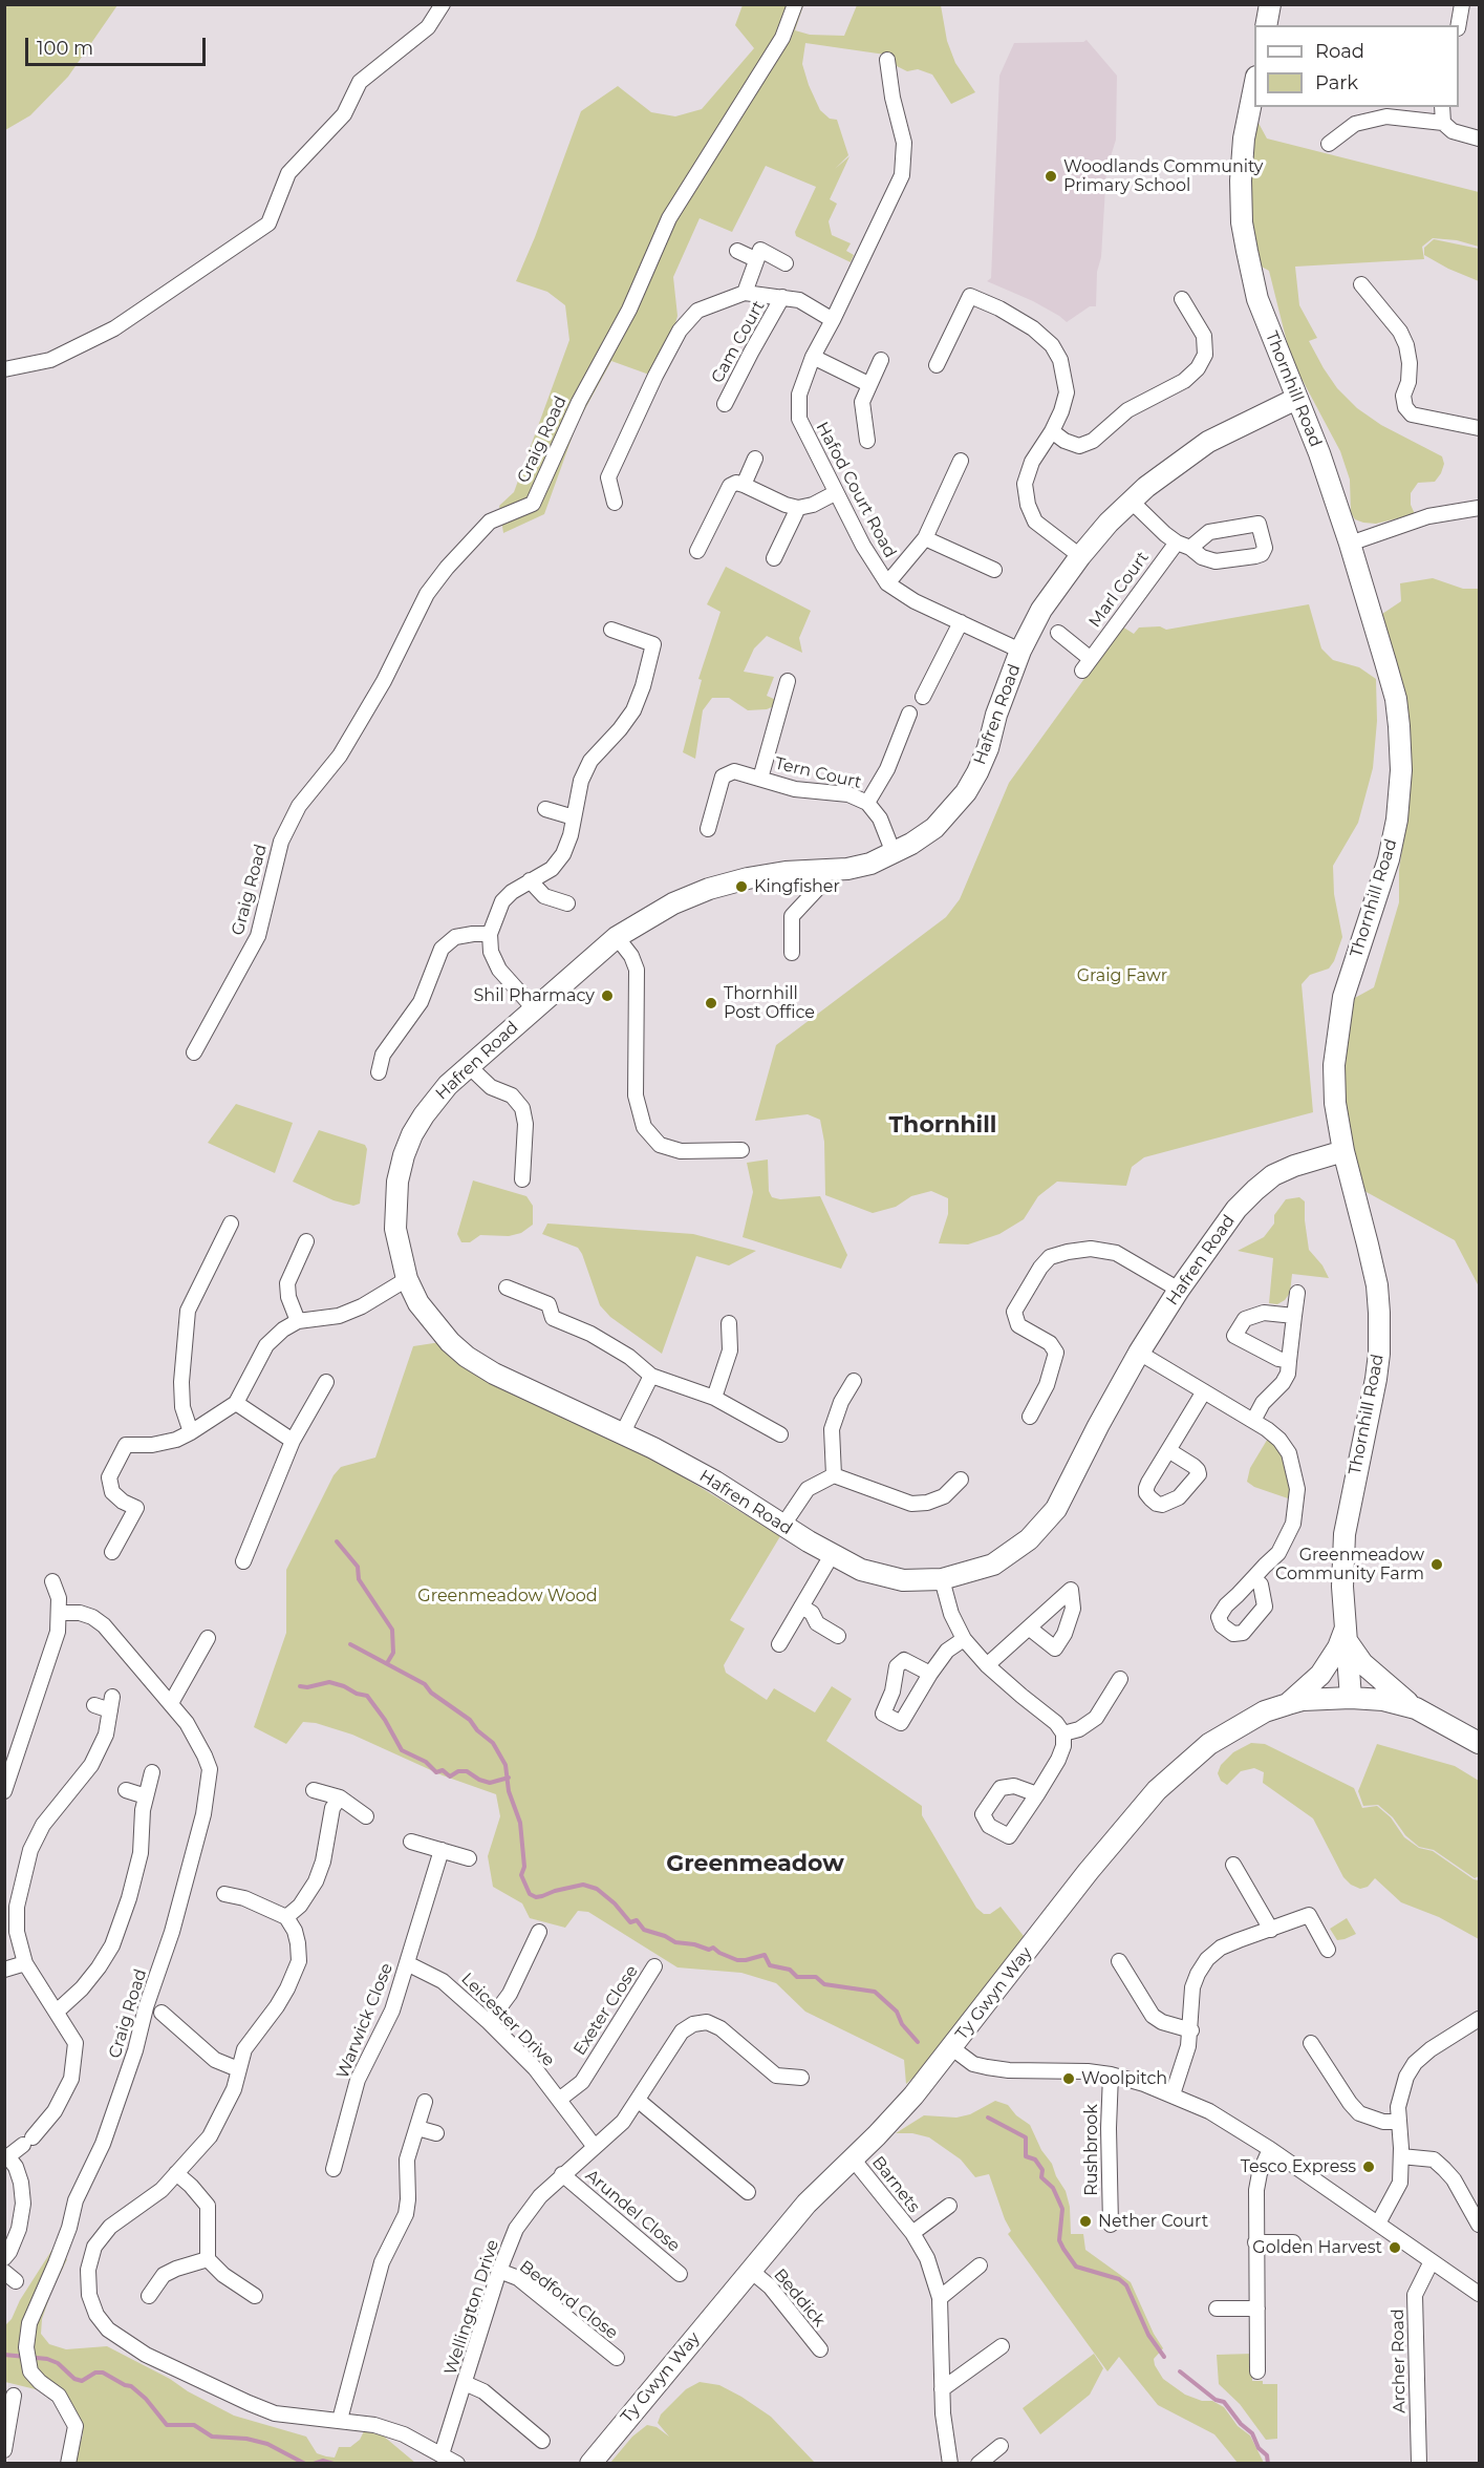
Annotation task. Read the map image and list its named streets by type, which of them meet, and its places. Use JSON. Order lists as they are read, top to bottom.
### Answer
{
  "streets": {
    "street": [
      "Cam Court",
      "Thornhill Road",
      "Graig Road",
      "Hafod Court Road",
      "Marl Court",
      "Hafren Road",
      "Tern Court",
      "Ty Gwyn Way",
      "Exeter Close",
      "Craig Road",
      "Leicester Drive",
      "Warwick Close",
      "Rushbrook",
      "Barnets",
      "Arundel Close",
      "Beddick",
      "Bedford Close",
      "Wellington Drive",
      "Archer Road"
    ]
  },
  "crossings": [
    ["Thornhill Road", "Hafren Road"],
    ["Thornhill Road", "Ty Gwyn Way"],
    ["Hafod Court Road", "Hafren Road"],
    ["Marl Court", "Hafren Road"],
    ["Hafren Road", "Tern Court"],
    ["Ty Gwyn Way", "Barnets"],
    ["Ty Gwyn Way", "Beddick"],
    ["Exeter Close", "Leicester Drive"],
    ["Leicester Drive", "Warwick Close"],
    ["Leicester Drive", "Wellington Drive"],
    ["Arundel Close", "Wellington Drive"],
    ["Bedford Close", "Wellington Drive"]
  ],
  "districts": ["Thornhill", "Greenmeadow"],
  "parks": ["Graig Fawr", "Greenmeadow Wood"],
  "places": [
    "Woodlands Community Primary School",
    "Kingfisher",
    "Shil Pharmacy",
    "Thornhill Post Office",
    "Greenmeadow Community Farm",
    "Woolpitch",
    "Tesco Express",
    "Nether Court",
    "Golden Harvest"
  ],
  "legend": ["Road", "Park"],
  "scale_bar": "100 m"
}
